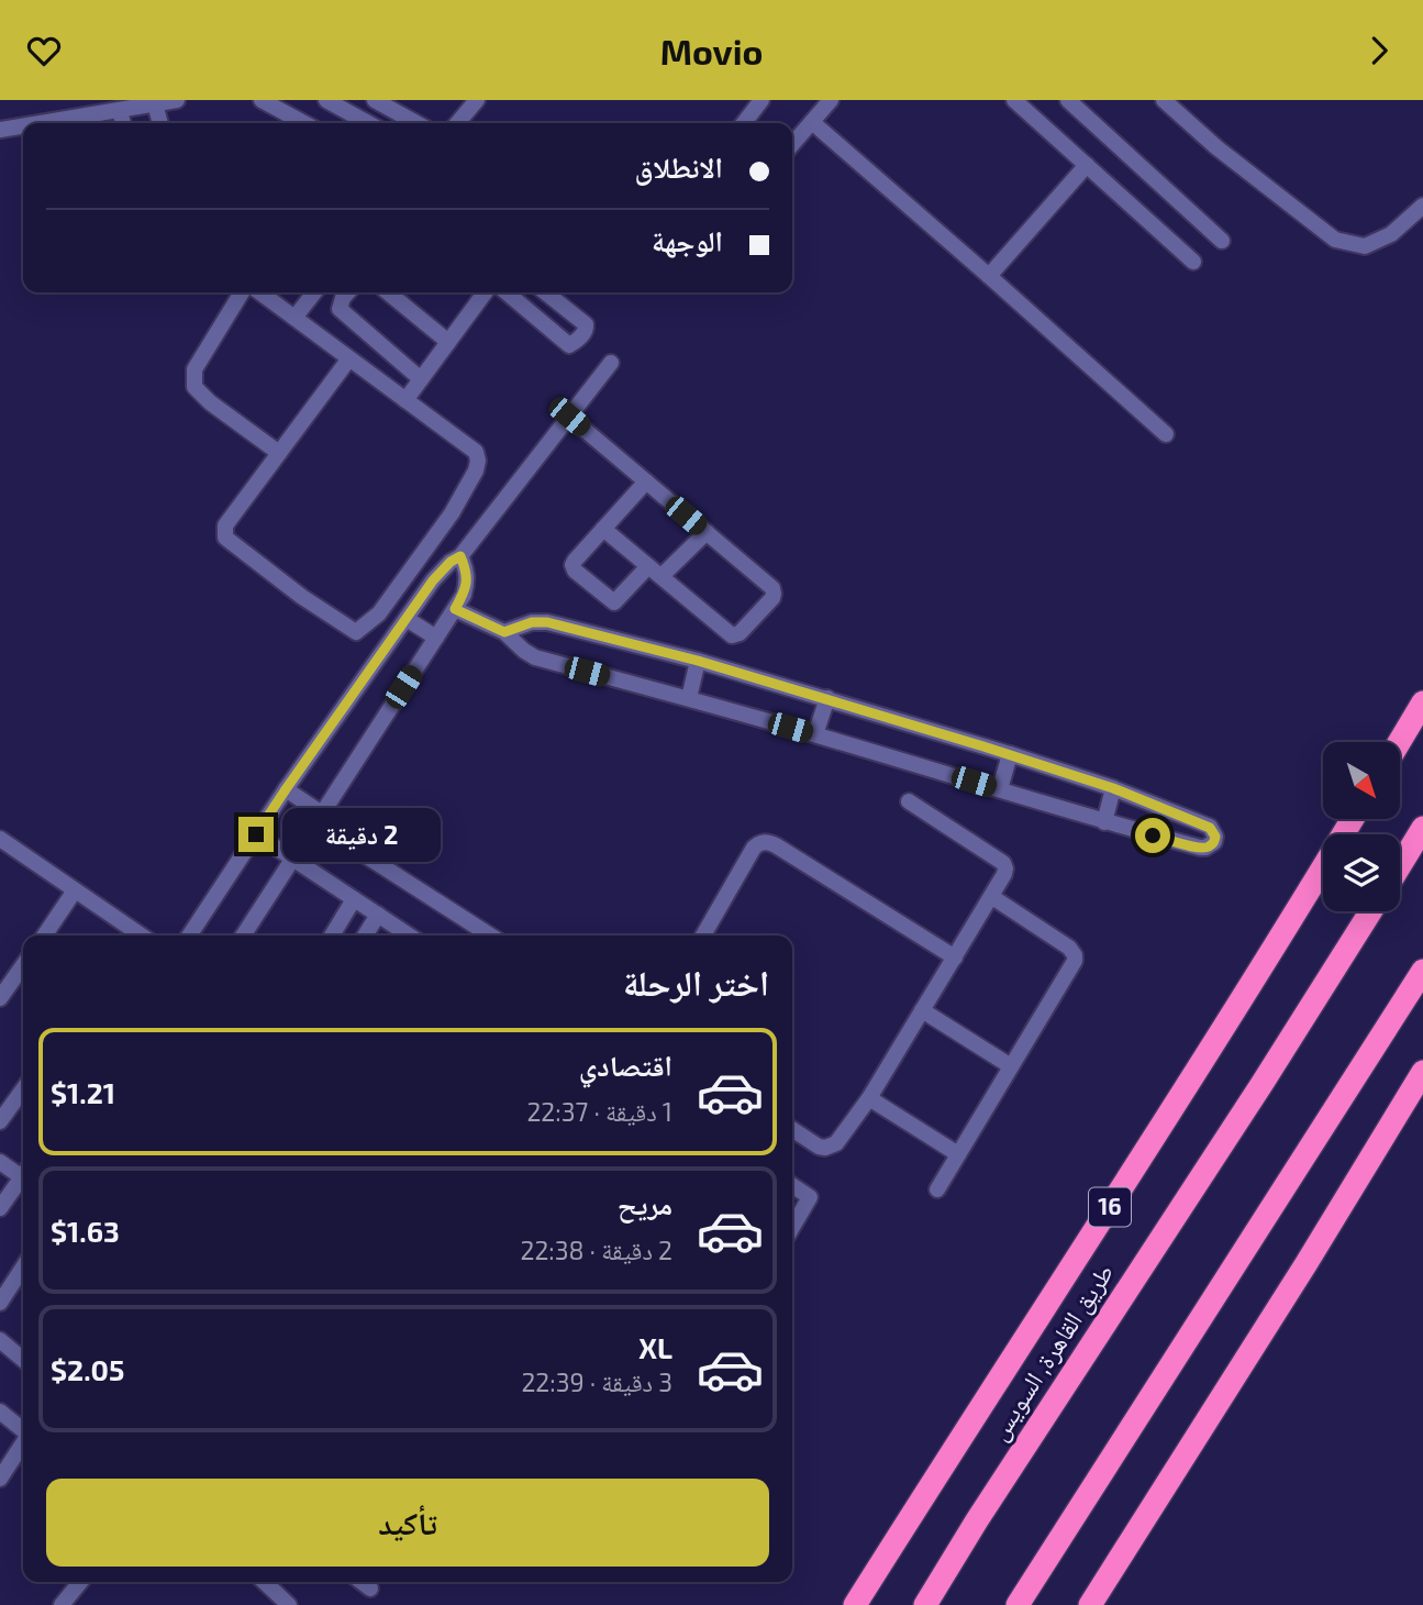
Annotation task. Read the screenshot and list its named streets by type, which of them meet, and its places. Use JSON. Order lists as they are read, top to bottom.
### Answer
{
  "streets": {
    "highway": ["16", "طريق القاهرة, السويس"]
  },
  "north": "bottom right",
  "page": {
    "header": "Movio",
    "banner": ["الانطلاق", "الوجهة"],
    "bubble": "2 دقيقة",
    "heading": "اختر الرحلة",
    "list": [
      {
        "name": "اقتصادي",
        "note": "1 دقيقة · 22:37",
        "value": "$1.21"
      },
      {
        "name": "مريح",
        "note": "2 دقيقة · 22:38",
        "value": "$1.63"
      },
      {
        "name": "XL",
        "note": "3 دقيقة · 22:39",
        "value": "$2.05"
      }
    ],
    "buttons": "تأكيد"
  }
}
